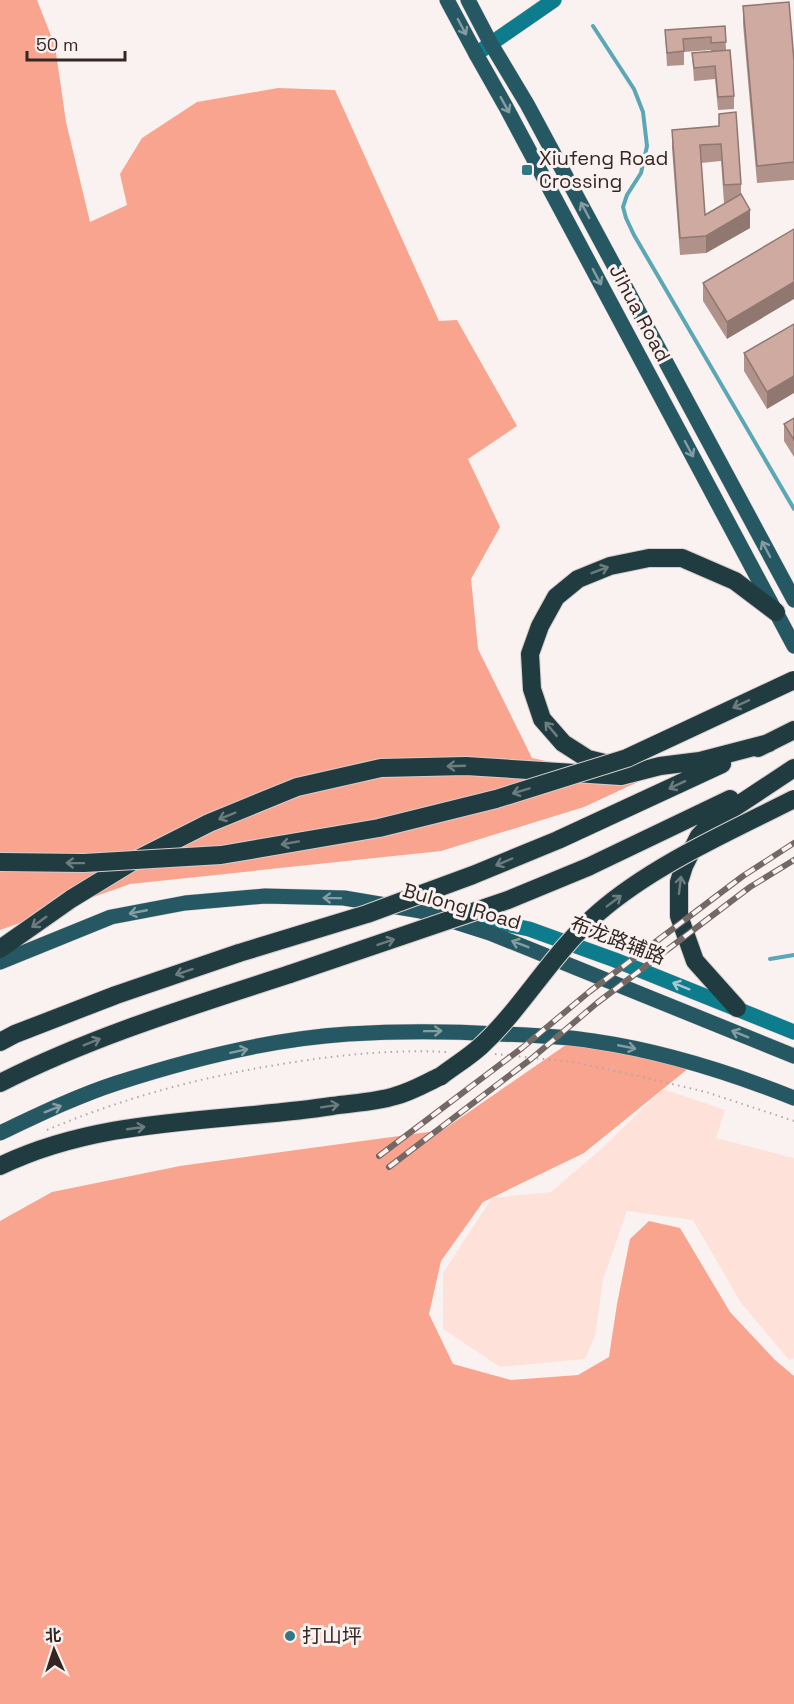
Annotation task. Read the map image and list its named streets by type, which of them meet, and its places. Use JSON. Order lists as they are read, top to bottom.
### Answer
{
  "streets": {
    "main road": ["Jihua Road", "Bulong Road", "布龙路辅路"]
  },
  "crossings": [
    ["Bulong Road", "布龙路辅路"]
  ],
  "places": {
    "transit": ["Xiufeng Road Crossing"],
    "other": ["打山坪"]
  },
  "scale_bar": "50 m",
  "north": "top"
}
